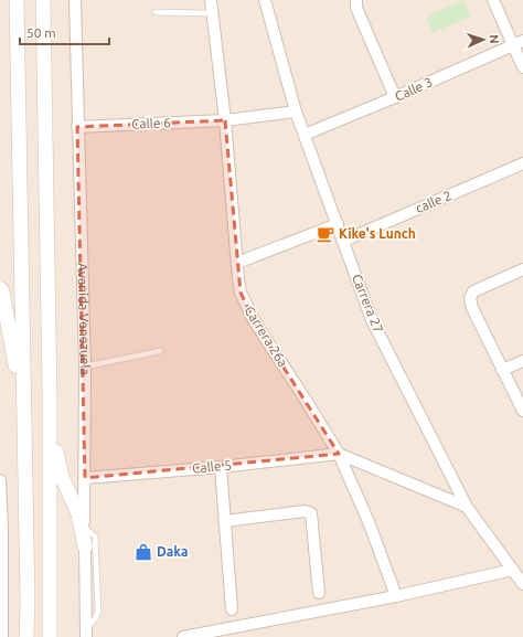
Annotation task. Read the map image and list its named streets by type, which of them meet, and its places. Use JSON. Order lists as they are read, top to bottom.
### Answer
{
  "streets": {
    "street": [
      "Calle 3",
      "Calle 6",
      "calle 2",
      "Carrera 27",
      "Avenida Venezuela",
      "Carrera 26a",
      "Calle 5"
    ]
  },
  "crossings": [
    ["Calle 3", "Carrera 27"],
    ["Calle 6", "Carrera 27"],
    ["Calle 6", "Avenida Venezuela"],
    ["Calle 6", "Carrera 26a"],
    ["calle 2", "Carrera 27"],
    ["Avenida Venezuela", "Calle 5"],
    ["Carrera 26a", "Calle 5"]
  ],
  "places": {
    "cafe": ["Kike's Lunch"],
    "shop": ["Daka"]
  },
  "scale_bar": "50 m",
  "north": "right"
}
